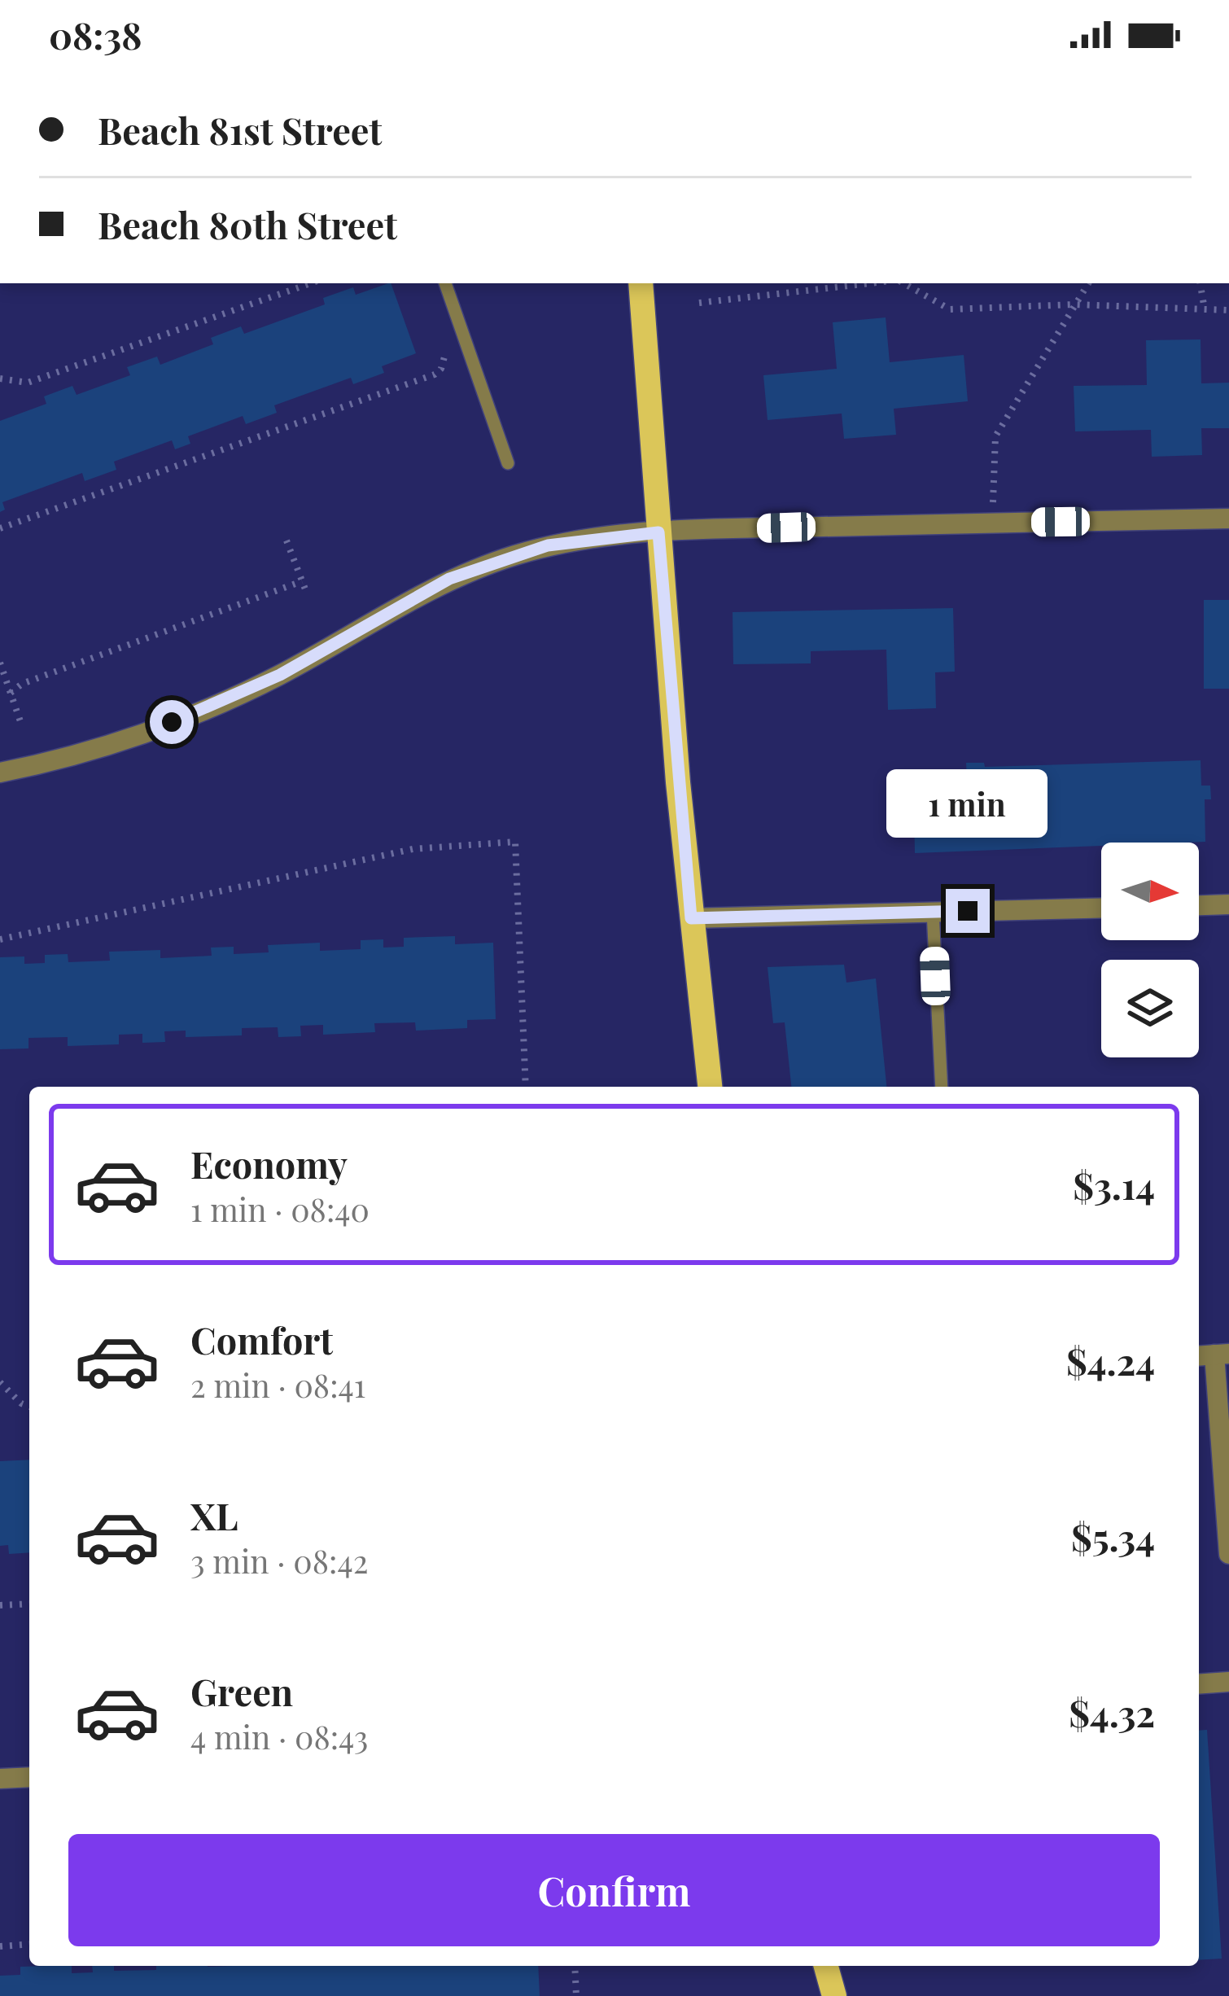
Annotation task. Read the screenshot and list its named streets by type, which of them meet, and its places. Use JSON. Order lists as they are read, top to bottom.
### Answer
{
  "north": "right",
  "page": {
    "status": "08:38",
    "banner": ["Beach 81st Street", "Beach 80th Street"],
    "bubble": "1 min",
    "list": [
      {
        "name": "Economy",
        "note": "1 min · 08:40",
        "value": "$3.14"
      },
      {
        "name": "Comfort",
        "note": "2 min · 08:41",
        "value": "$4.24"
      },
      {
        "name": "XL",
        "note": "3 min · 08:42",
        "value": "$5.34"
      },
      {
        "name": "Green",
        "note": "4 min · 08:43",
        "value": "$4.32"
      }
    ],
    "buttons": "Confirm"
  }
}
